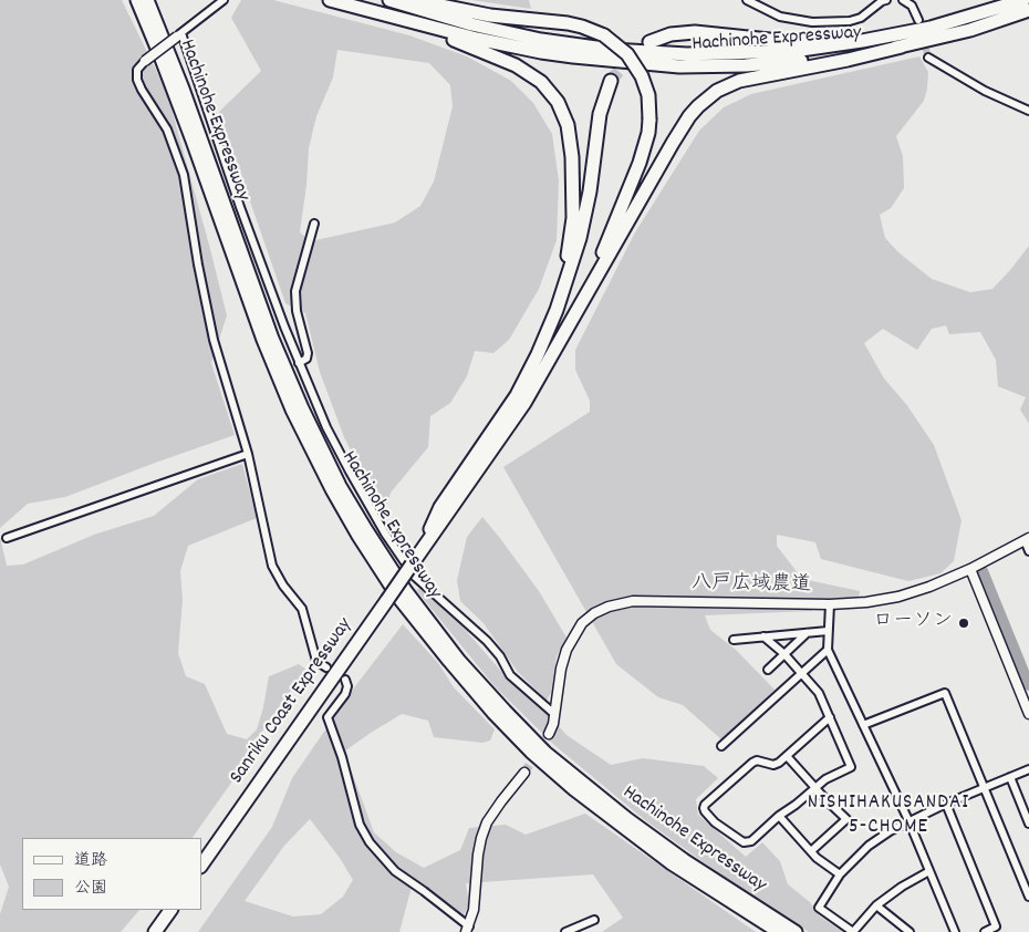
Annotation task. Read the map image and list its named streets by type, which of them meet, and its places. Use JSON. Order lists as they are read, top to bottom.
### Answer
{
  "streets": {
    "highway": ["Hachinohe Expressway", "Sanriku Coast Expressway"],
    "street": ["八戸広域農道"]
  },
  "districts": ["NISHIHAKUSANDAI 5-CHOME"],
  "places": ["ローソン"],
  "legend": ["道路", "公園"]
}
